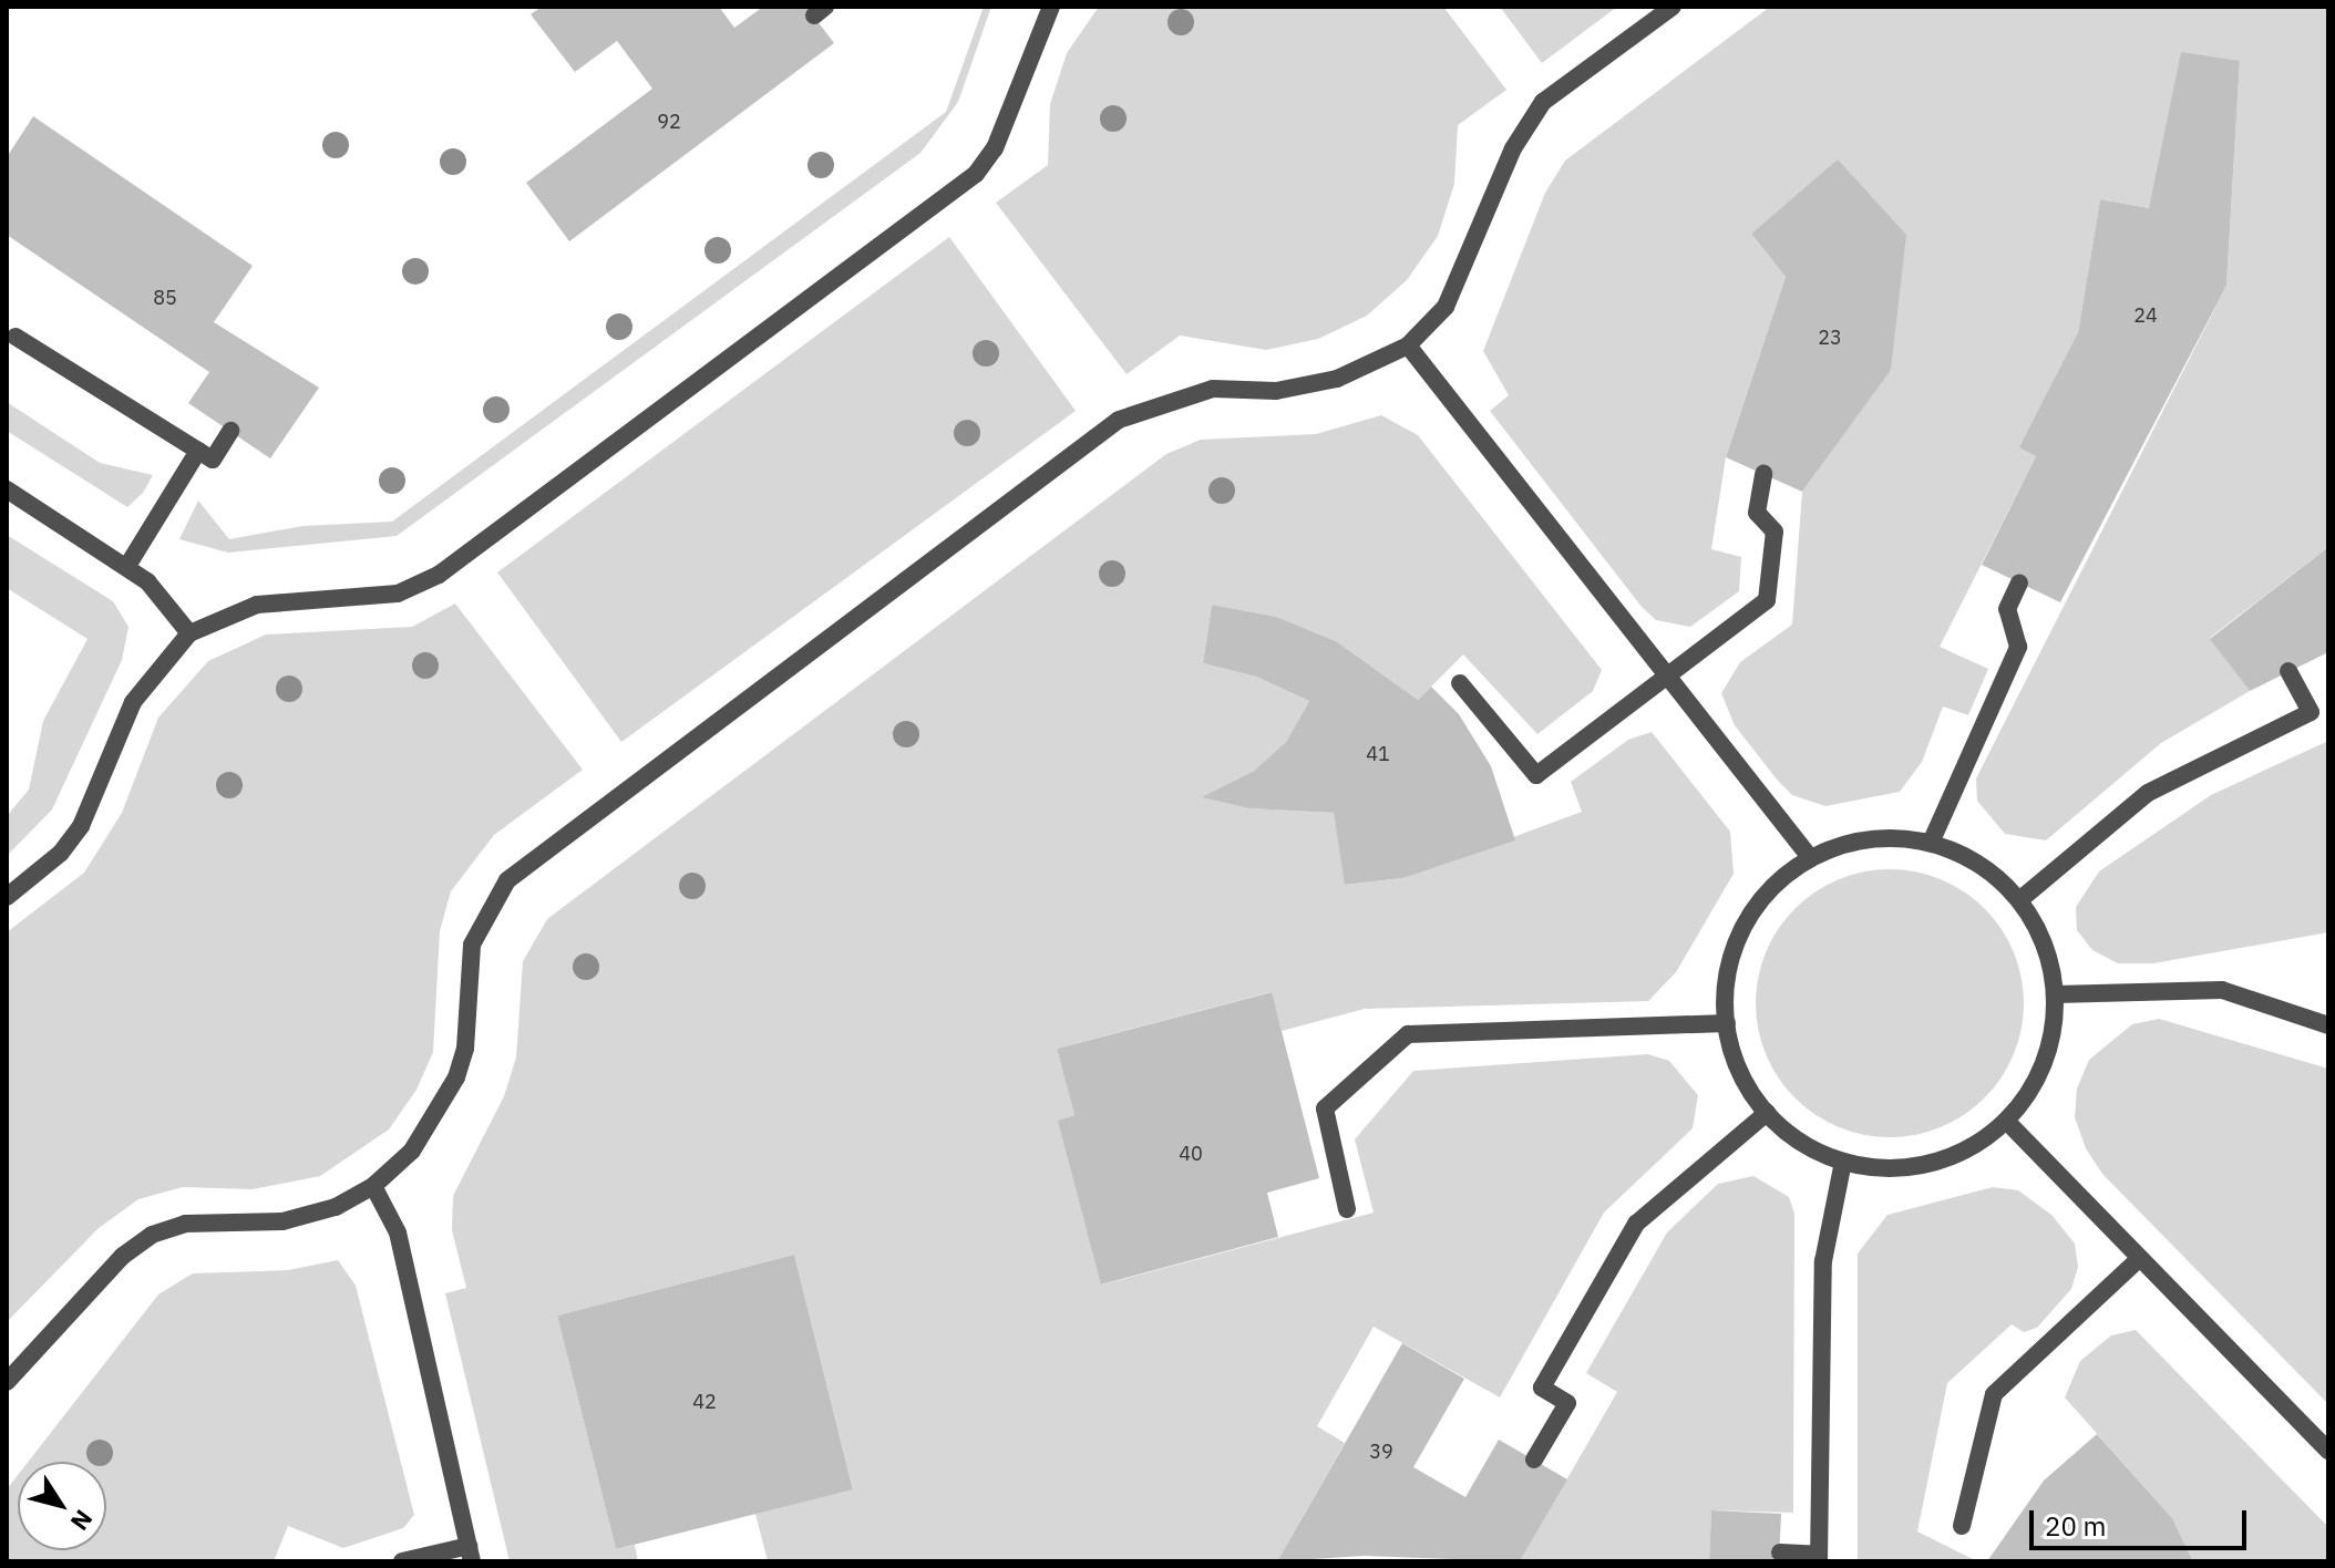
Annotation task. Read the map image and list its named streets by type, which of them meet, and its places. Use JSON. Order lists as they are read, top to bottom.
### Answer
{
  "house_numbers": [
    "92",
    "85",
    "24",
    "23",
    "41",
    "40",
    "42",
    "39"
  ],
  "scale_bar": "20 m",
  "north": "bottom right"
}
